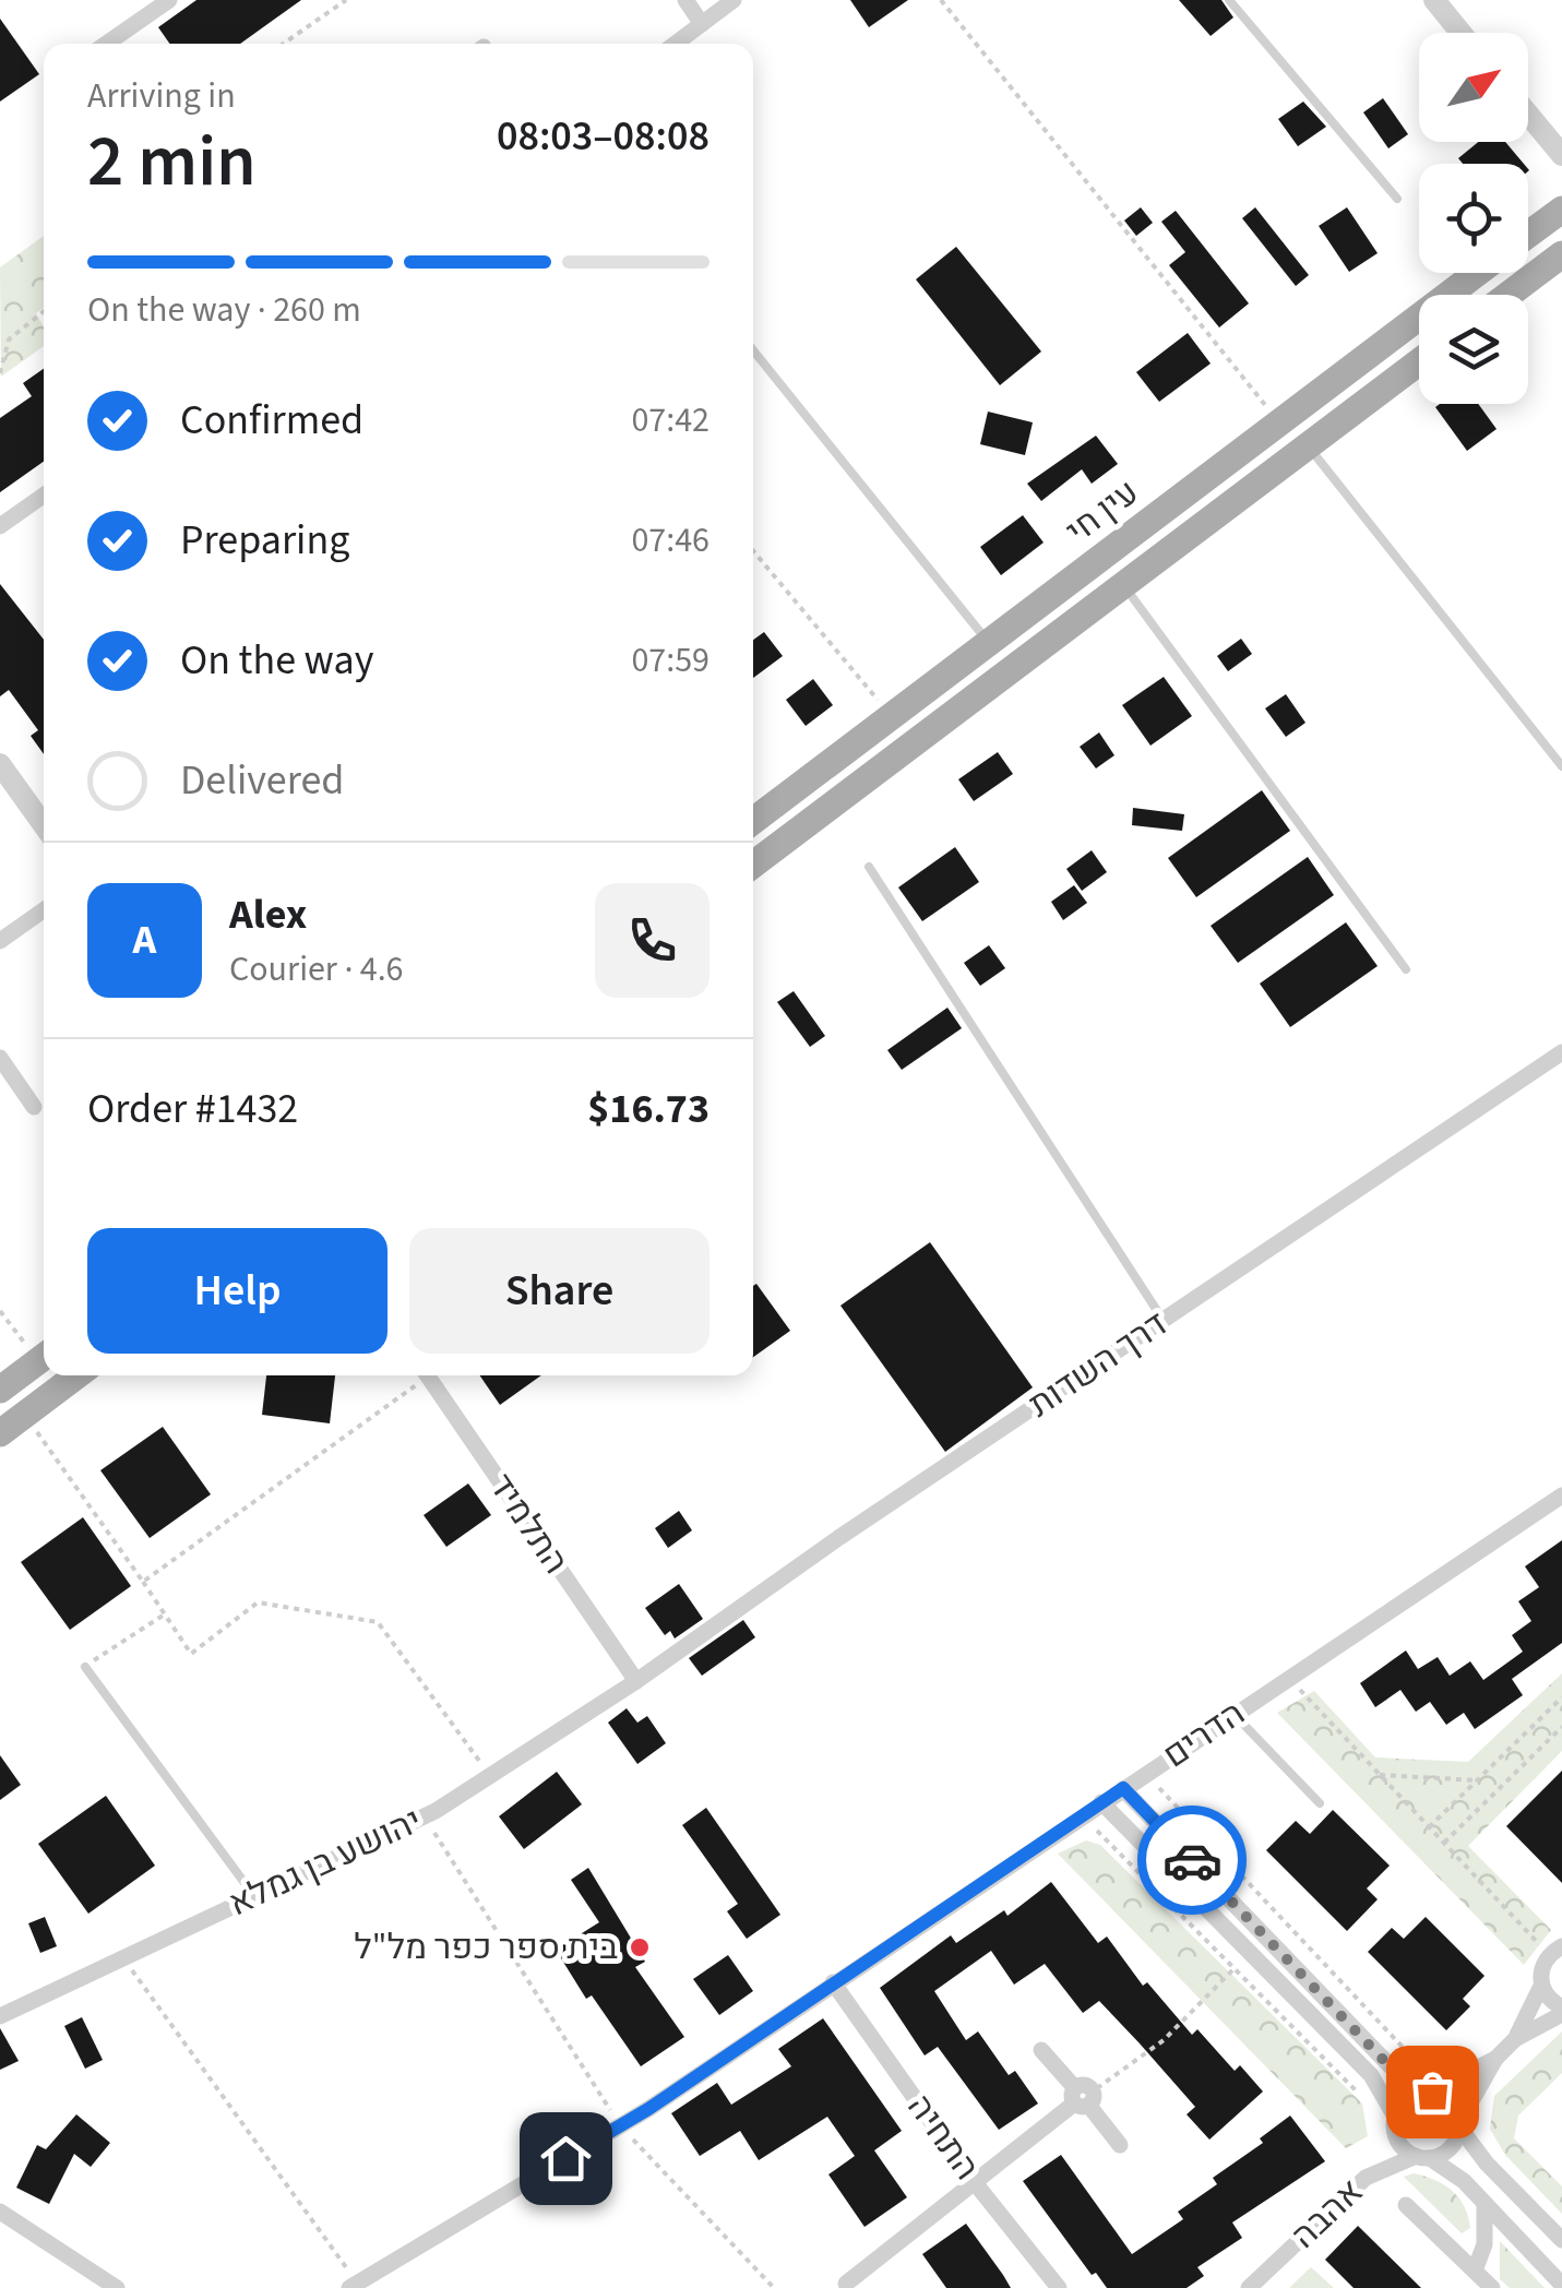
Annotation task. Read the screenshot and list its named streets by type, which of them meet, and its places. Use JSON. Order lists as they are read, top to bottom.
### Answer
{
  "streets": {
    "main road": ["עין חי"],
    "street": [
      "דרך השדות",
      "התלמיד",
      "הדרים",
      "יהושע בן גמלא",
      "התחיה",
      "אהבה"
    ]
  },
  "crossings": [
    ["דרך השדות", "התלמיד"],
    ["דרך השדות", "יהושע בן גמלא"],
    ["התלמיד", "יהושע בן גמלא"],
    ["הדרים", "התחיה"]
  ],
  "places": ["בית ספר כפר מל\"ל"],
  "north": "top right",
  "page": {
    "heading": ["2 min", "Arriving in", "08:03–08:08"],
    "panel": [
      "Alex",
      "Courier · 4.6",
      "Order #1432",
      "$16.73"
    ],
    "bar": "On the way · 260 m",
    "list": [
      ["Confirmed", "07:42"],
      ["Preparing", "07:46"],
      ["On the way", "07:59"],
      "Delivered"
    ],
    "round": "A",
    "buttons": ["Help", "Share"]
  }
}
